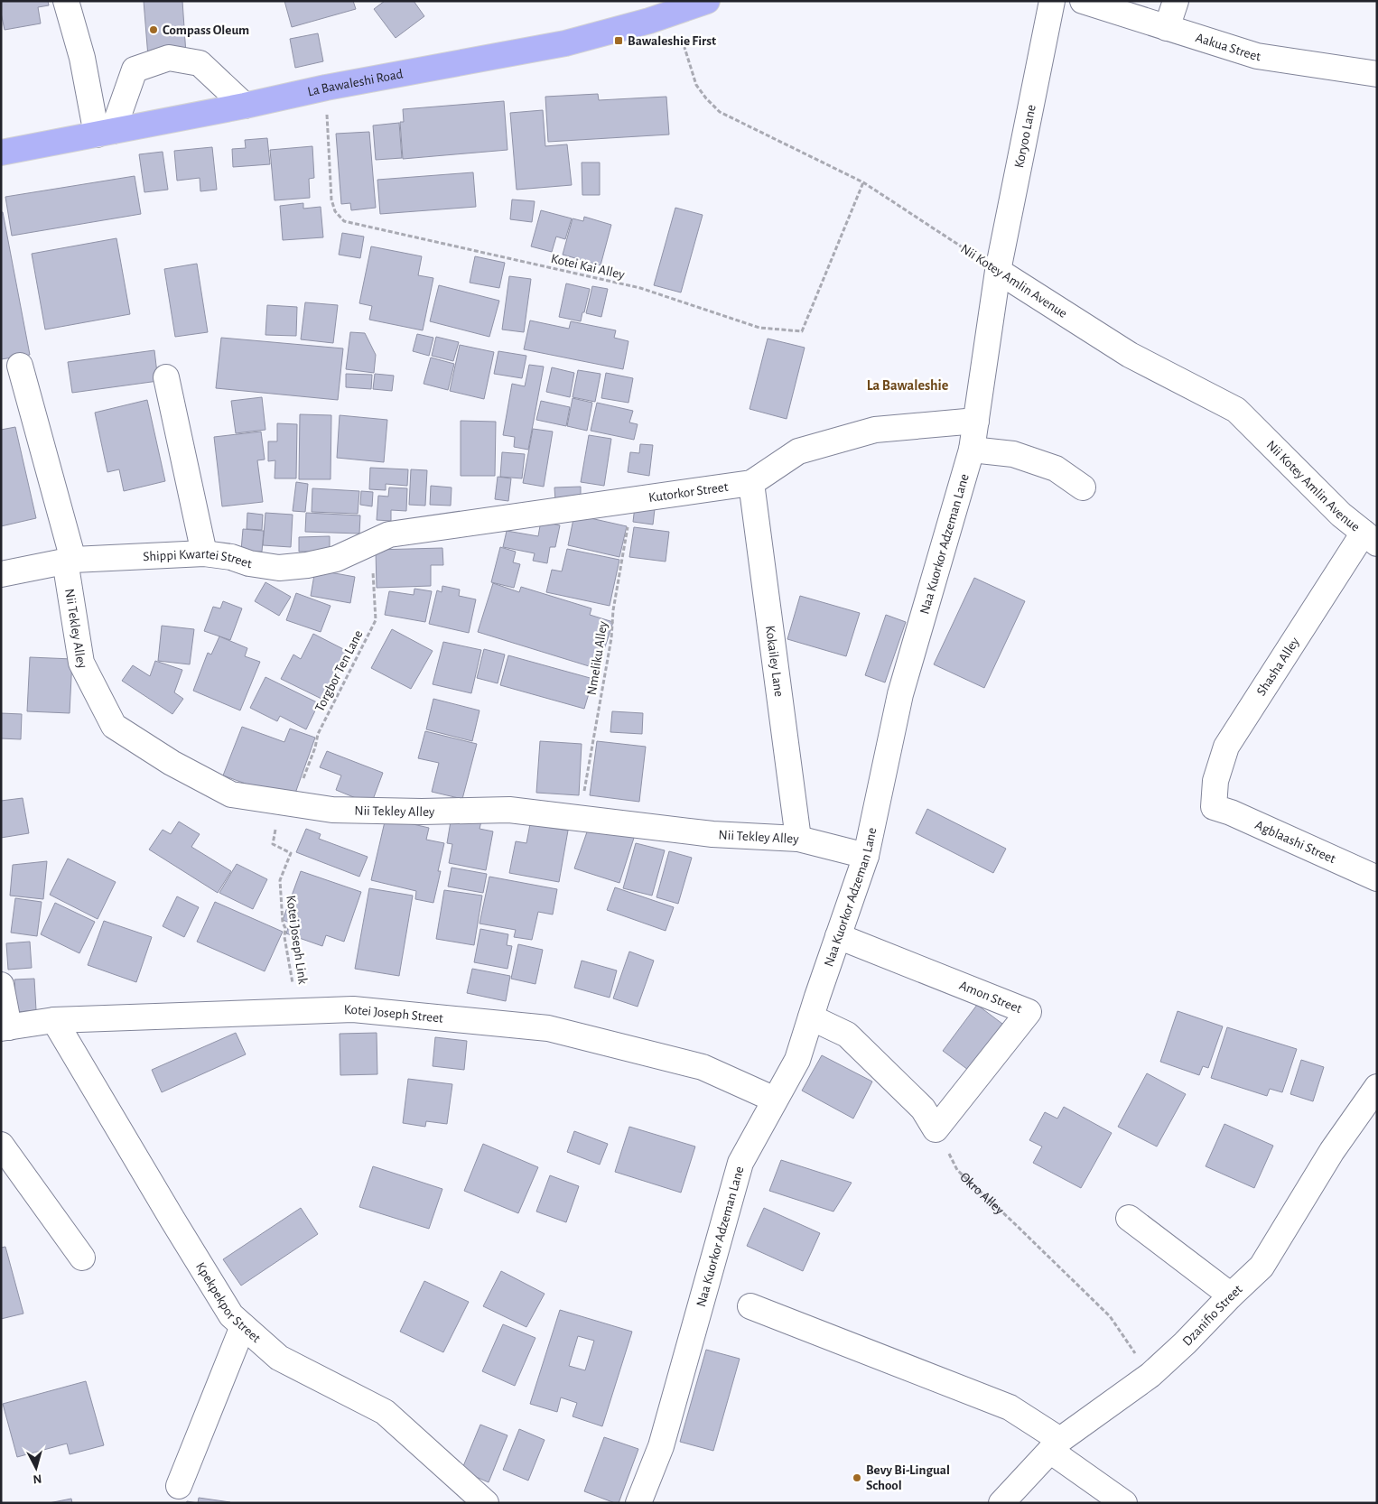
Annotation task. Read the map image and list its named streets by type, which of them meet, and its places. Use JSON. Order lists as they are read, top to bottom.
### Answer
{
  "streets": {
    "main road": ["La Bawaleshi Road"],
    "street": [
      "Aakua Street",
      "Koryoo Lane",
      "Nii Kotey Amlin Avenue",
      "Kutorkor Street",
      "Naa Kuorkor Adzeman Lane",
      "Shippi Kwartei Street",
      "Nii Tekley Alley",
      "Kokailey Lane",
      "Shasha Alley",
      "Agblaashi Street",
      "Amon Street",
      "Kotei Joseph Street",
      "Kpekpekpor Street",
      "Dzanifio Street"
    ],
    "path": [
      "Kotei Kai Alley",
      "Nmeliku Alley",
      "Torgbor Ten Lane",
      "Kotei Joseph Link",
      "Okro Alley"
    ]
  },
  "crossings": [
    ["La Bawaleshi Road", "Kotei Kai Alley"],
    ["La Bawaleshi Road", "Nii Kotey Amlin Avenue"],
    ["Koryoo Lane", "Nii Kotey Amlin Avenue"],
    ["Koryoo Lane", "Naa Kuorkor Adzeman Lane"],
    ["Kotei Kai Alley", "Nii Kotey Amlin Avenue"],
    ["Nii Kotey Amlin Avenue", "Naa Kuorkor Adzeman Lane"],
    ["Nii Kotey Amlin Avenue", "Shasha Alley"],
    ["Kutorkor Street", "Naa Kuorkor Adzeman Lane"],
    ["Kutorkor Street", "Shippi Kwartei Street"],
    ["Kutorkor Street", "Nmeliku Alley"],
    ["Kutorkor Street", "Kokailey Lane"],
    ["Kutorkor Street", "Torgbor Ten Lane"],
    ["Naa Kuorkor Adzeman Lane", "Nii Tekley Alley"],
    ["Naa Kuorkor Adzeman Lane", "Amon Street"],
    ["Naa Kuorkor Adzeman Lane", "Kotei Joseph Street"],
    ["Shippi Kwartei Street", "Nii Tekley Alley"],
    ["Shippi Kwartei Street", "Torgbor Ten Lane"],
    ["Nii Tekley Alley", "Nmeliku Alley"],
    ["Nii Tekley Alley", "Kokailey Lane"],
    ["Nii Tekley Alley", "Torgbor Ten Lane"],
    ["Nii Tekley Alley", "Kotei Joseph Link"],
    ["Shasha Alley", "Agblaashi Street"],
    ["Torgbor Ten Lane", "Kotei Joseph Link"],
    ["Kotei Joseph Link", "Kotei Joseph Street"],
    ["Amon Street", "Okro Alley"],
    ["Kotei Joseph Street", "Kpekpekpor Street"],
    ["Okro Alley", "Dzanifio Street"]
  ],
  "districts": ["La Bawaleshie"],
  "places": {
    "other": ["Compass Oleum", "Bevy Bi-Lingual School"],
    "transit": ["Bawaleshie First"]
  },
  "north": "bottom"
}
